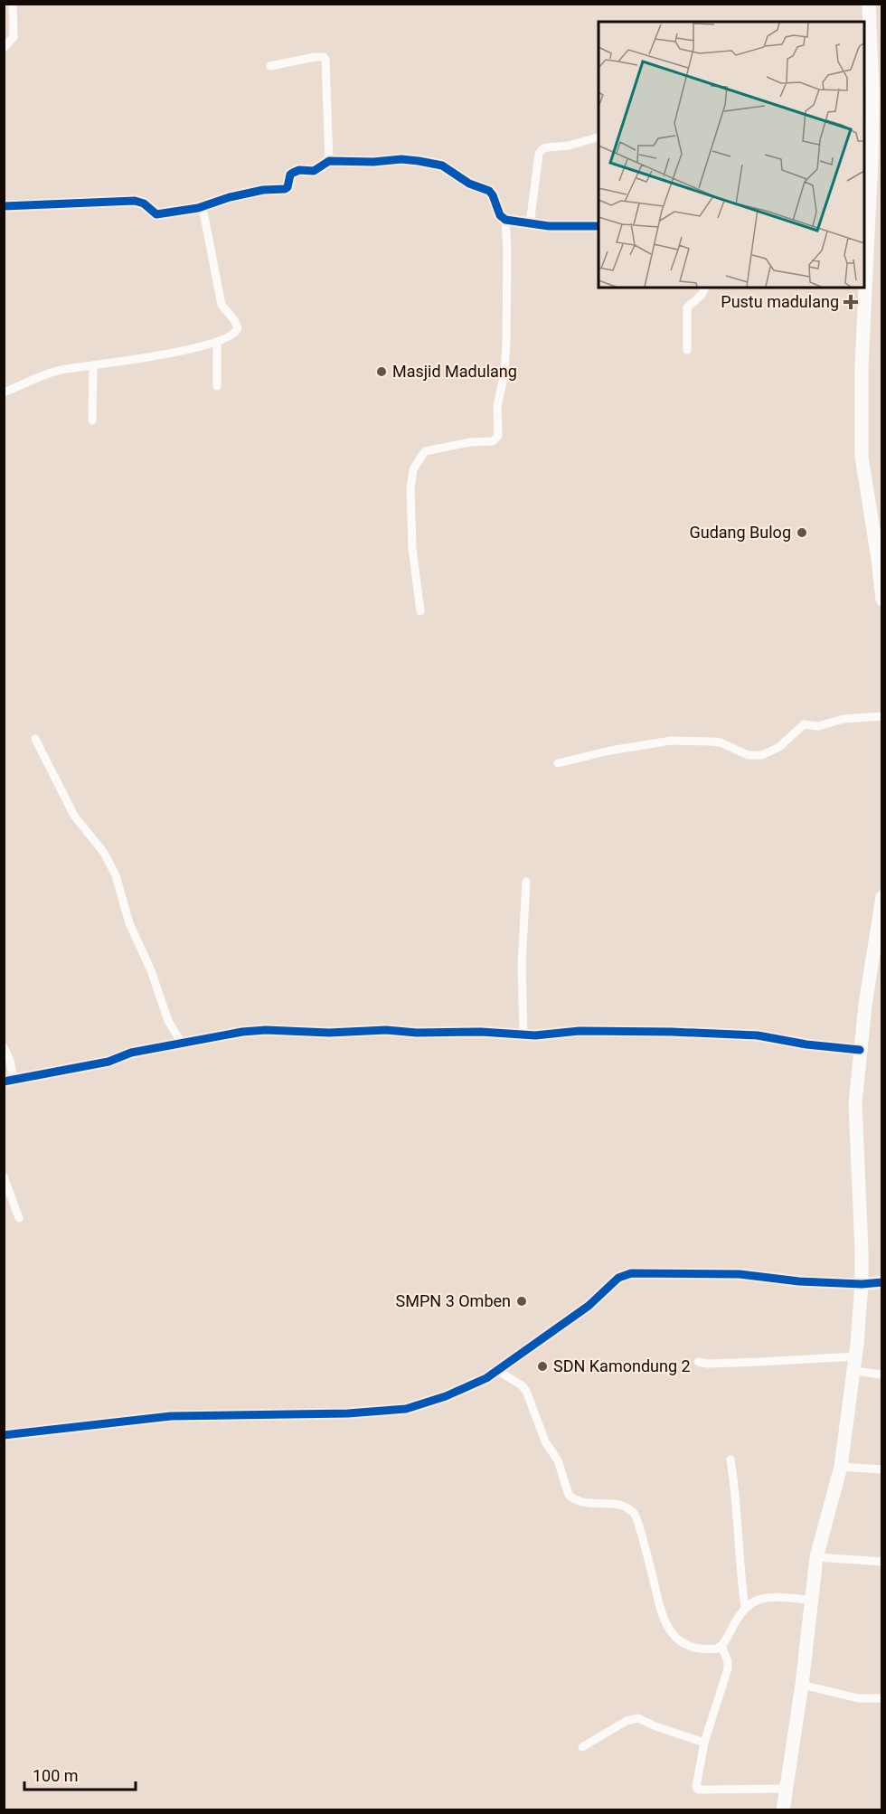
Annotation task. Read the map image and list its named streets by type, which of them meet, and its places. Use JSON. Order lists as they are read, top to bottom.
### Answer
{
  "places": {
    "health": ["Pustu madulang"],
    "other": [
      "Masjid Madulang",
      "Gudang Bulog",
      "SMPN 3 Omben",
      "SDN Kamondung 2"
    ]
  },
  "scale_bar": "100 m"
}
